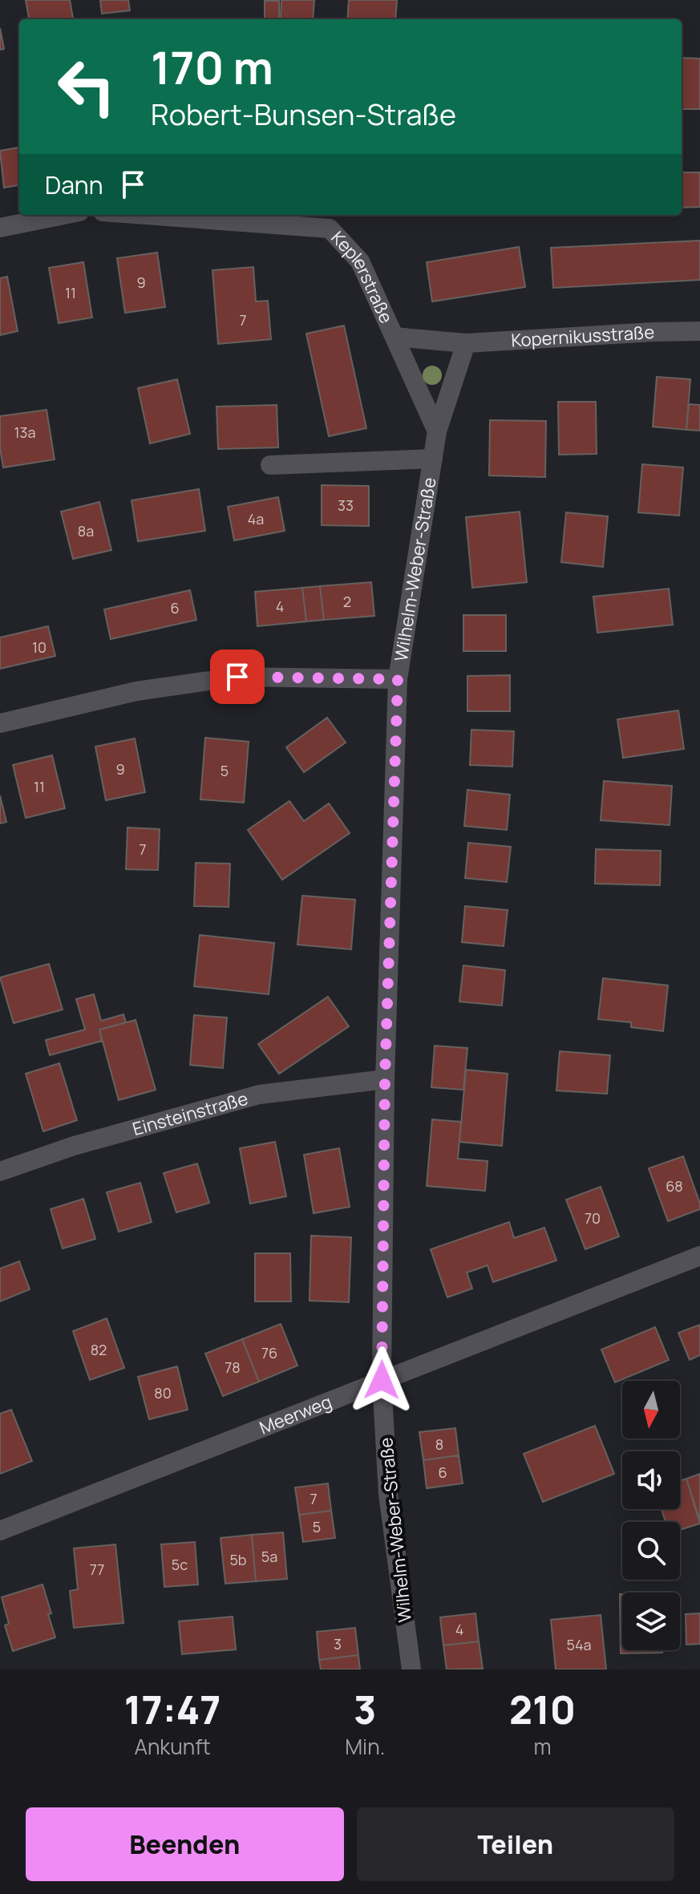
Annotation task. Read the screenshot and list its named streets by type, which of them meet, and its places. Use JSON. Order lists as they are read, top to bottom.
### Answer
{
  "streets": {
    "street": [
      "Keplerstraße",
      "Kopernikusstraße",
      "Wilhelm-Weber-Straße",
      "Einsteinstraße",
      "Meerweg"
    ]
  },
  "crossings": [
    ["Keplerstraße", "Kopernikusstraße"],
    ["Keplerstraße", "Wilhelm-Weber-Straße"],
    ["Wilhelm-Weber-Straße", "Einsteinstraße"],
    ["Wilhelm-Weber-Straße", "Meerweg"]
  ],
  "house_numbers": [
    "9",
    "11",
    "7",
    "13a",
    "33",
    "4a",
    "8a",
    "2",
    "4",
    "6",
    "10",
    "9",
    "5",
    "11",
    "7",
    "68",
    "70",
    "82",
    "76",
    "78",
    "80",
    "8",
    "6",
    "7",
    "5",
    "5a",
    "5b",
    "5c",
    "77",
    "4",
    "3",
    "54a"
  ],
  "north": "bottom",
  "page": {
    "turn": ["170 m", "Robert-Bunsen-Straße"],
    "then": "Dann",
    "eta": [
      "17:47",
      "Ankunft",
      "3",
      "Min.",
      "210",
      "m"
    ],
    "buttons": ["Beenden", "Teilen"]
  }
}
